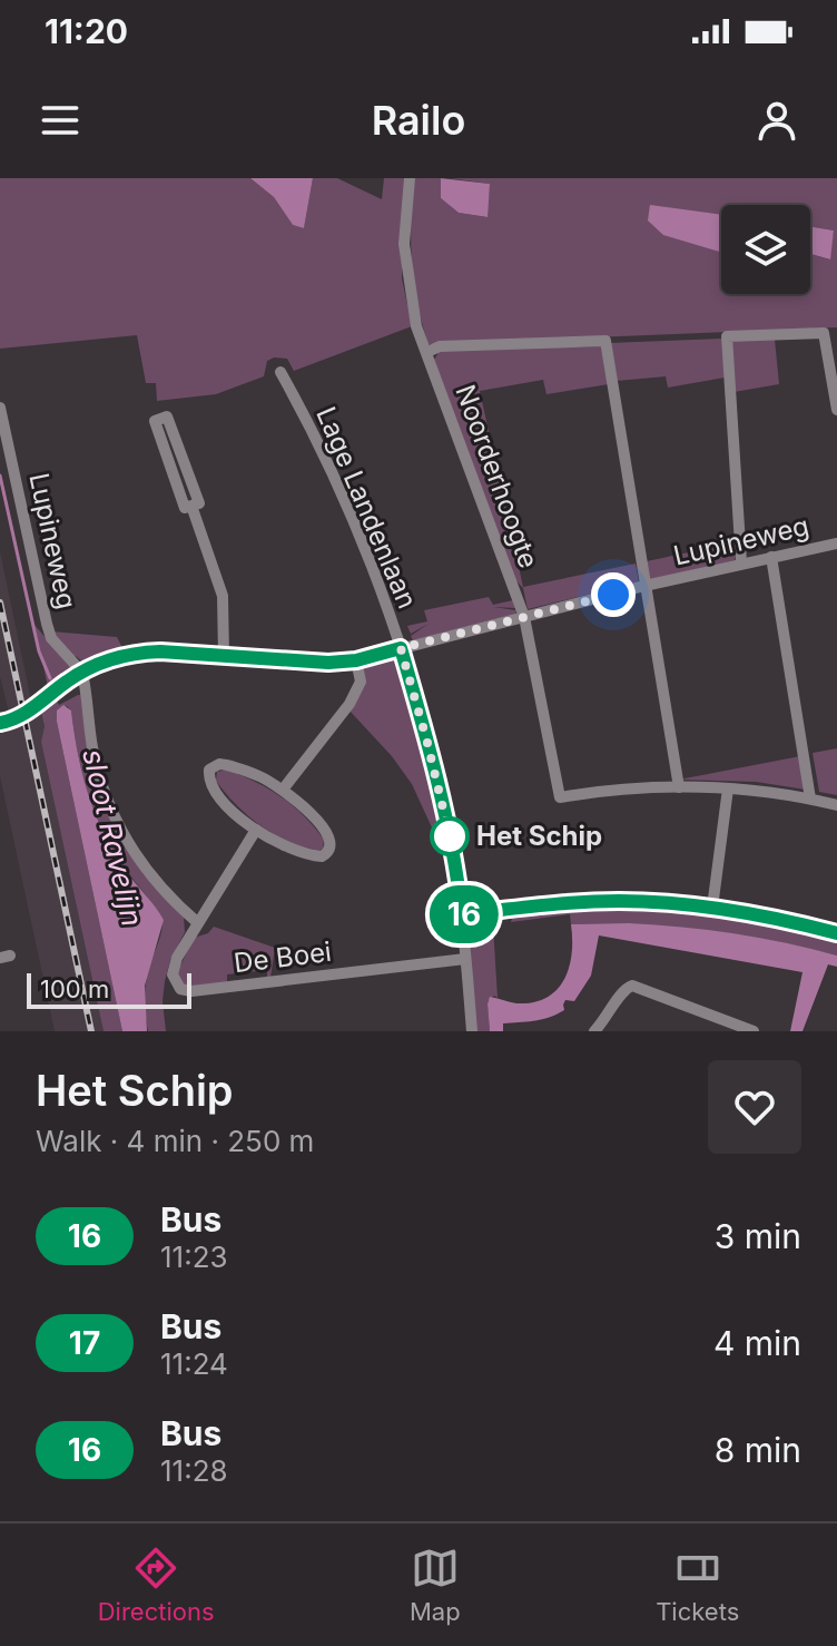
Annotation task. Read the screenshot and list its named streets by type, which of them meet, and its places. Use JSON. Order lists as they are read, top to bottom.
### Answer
{
  "streets": {
    "street": [
      "Noorderhoogte",
      "Lage Landenlaan",
      "Lupineweg",
      "De Boei"
    ]
  },
  "crossings": [
    ["Noorderhoogte", "Lupineweg"],
    ["Lage Landenlaan", "Lupineweg"],
    ["Lage Landenlaan", "De Boei"]
  ],
  "water": ["sloot Ravelijn"],
  "places": ["Het Schip"],
  "lines": ["bus line 16"],
  "scale_bar": "100 m",
  "page": {
    "status": "11:20",
    "header": "Railo",
    "on_map": "16",
    "scale": "100 m",
    "heading": ["Het Schip", "Walk · 4 min · 250 m"],
    "list": [
      {
        "mark": "16",
        "name": "Bus",
        "note": "11:23",
        "value": "3 min"
      },
      {
        "mark": "17",
        "name": "Bus",
        "note": "11:24",
        "value": "4 min"
      },
      {
        "mark": "16",
        "name": "Bus",
        "note": "11:28",
        "value": "8 min"
      }
    ],
    "tabs": ["Directions", "Map", "Tickets"]
  }
}
